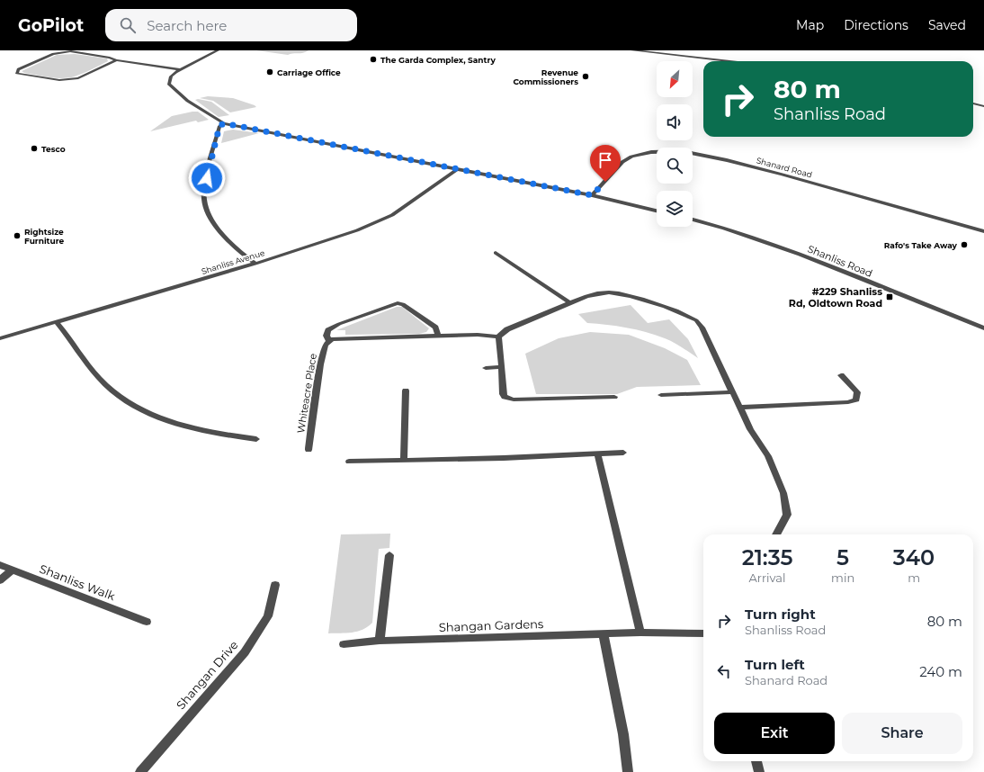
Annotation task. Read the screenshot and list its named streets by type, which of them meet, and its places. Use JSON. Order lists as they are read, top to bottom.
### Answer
{
  "streets": {
    "street": [
      "Shanard Road",
      "Shanliss Road",
      "Shanliss Avenue",
      "Whiteacre Place",
      "Shanliss Walk",
      "Shangan Gardens",
      "Shangan Drive"
    ]
  },
  "places": {
    "other": [
      "The Garda Complex, Santry",
      "Carriage Office",
      "Revenue Commissioners",
      "Tesco",
      "Rightsize Furniture",
      "Rafo's Take Away"
    ],
    "transit": ["#229 Shanliss Rd, Oldtown Road"]
  },
  "north": "bottom left",
  "page": {
    "header": "GoPilot",
    "search": "Search here",
    "nav": ["Map", "Directions", "Saved"],
    "turn": ["80 m", "Shanliss Road"],
    "eta": [
      "21:35",
      "Arrival",
      "5",
      "min",
      "340",
      "m"
    ],
    "list": [
      {
        "name": "Turn right",
        "note": "Shanliss Road",
        "value": "80 m"
      },
      {
        "name": "Turn left",
        "note": "Shanard Road",
        "value": "240 m"
      }
    ],
    "buttons": ["Exit", "Share"]
  }
}
